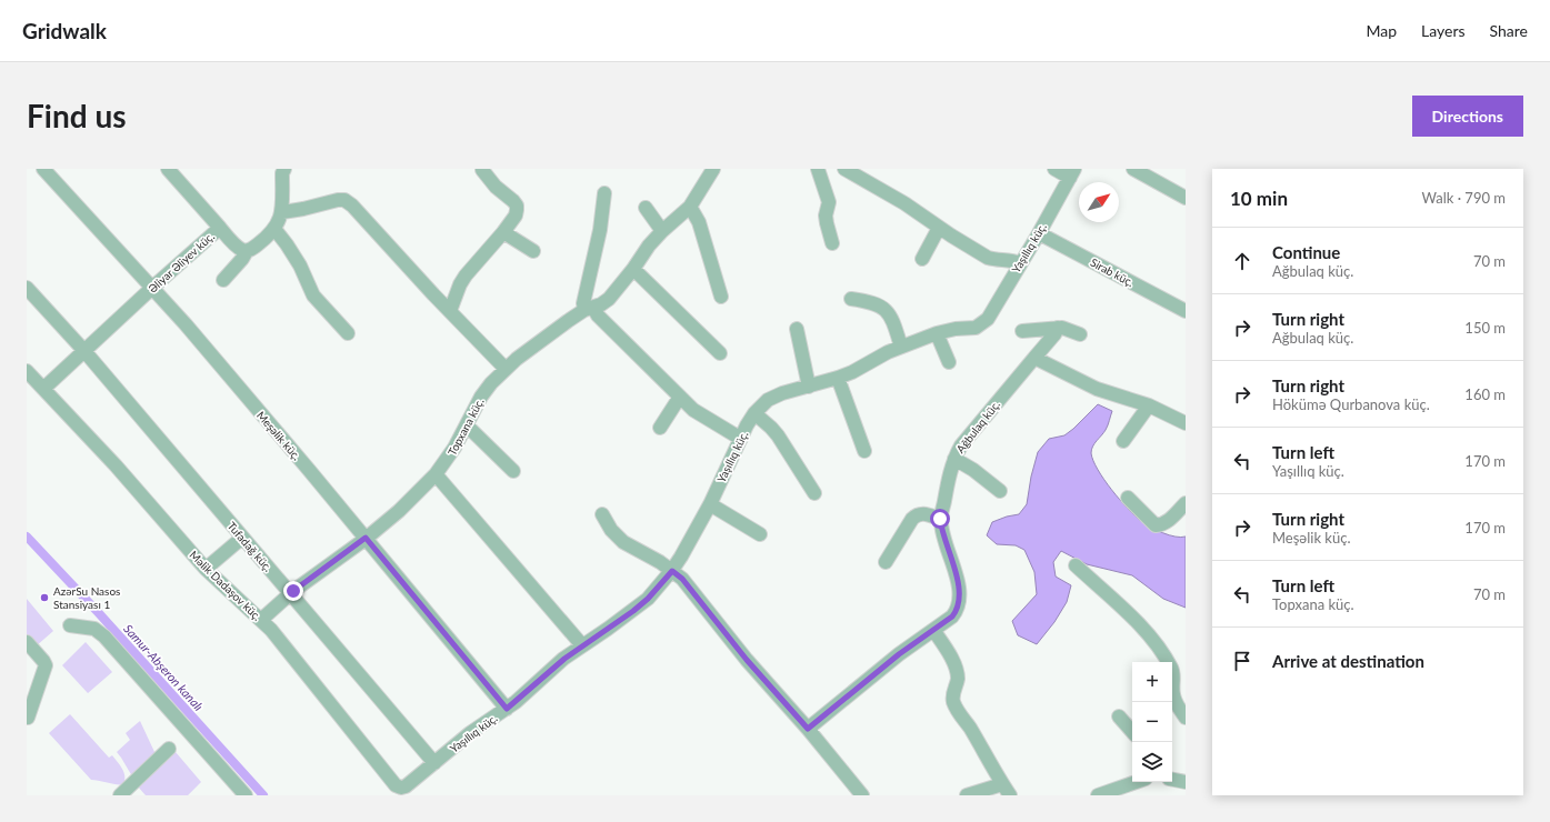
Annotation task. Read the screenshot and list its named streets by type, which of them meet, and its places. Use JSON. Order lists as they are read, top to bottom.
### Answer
{
  "streets": {
    "street": [
      "Yaşıllıq küç.",
      "Əliyar Əliyev küç.",
      "Sirab küç.",
      "Topxana küç.",
      "Ağbulaq küç.",
      "Meşəlik küç.",
      "Tufadağ küç.",
      "Məlik Dadaşov küç."
    ]
  },
  "crossings": [
    ["Yaşıllıq küç.", "Sirab küç."],
    ["Yaşıllıq küç.", "Meşəlik küç."],
    ["Yaşıllıq küç.", "Tufadağ küç."],
    ["Yaşıllıq küç.", "Məlik Dadaşov küç."],
    ["Əliyar Əliyev küç.", "Meşəlik küç."],
    ["Əliyar Əliyev küç.", "Tufadağ küç."],
    ["Əliyar Əliyev küç.", "Məlik Dadaşov küç."],
    ["Topxana küç.", "Meşəlik küç."],
    ["Topxana küç.", "Tufadağ küç."],
    ["Topxana küç.", "Məlik Dadaşov küç."]
  ],
  "water": ["Samur-Abşeron kanalı"],
  "places": ["AzərSu Nasos Stansiyası 1"],
  "north": "top right",
  "page": {
    "header": "Gridwalk",
    "nav": ["Map", "Layers", "Share"],
    "buttons": "Directions",
    "title": "Find us",
    "heading": ["10 min", "Walk · 790 m"],
    "list": [
      ["Continue", "Ağbulaq küç.", "70 m"],
      ["Turn right", "Ağbulaq küç.", "150 m"],
      ["Turn right", "Hökümə Qurbanova küç.", "160 m"],
      ["Turn left", "Yaşıllıq küç.", "170 m"],
      ["Turn right", "Meşəlik küç.", "170 m"],
      ["Turn left", "Topxana küç.", "70 m"],
      "Arrive at destination"
    ],
    "map_buttons": ["+", "−"]
  }
}
